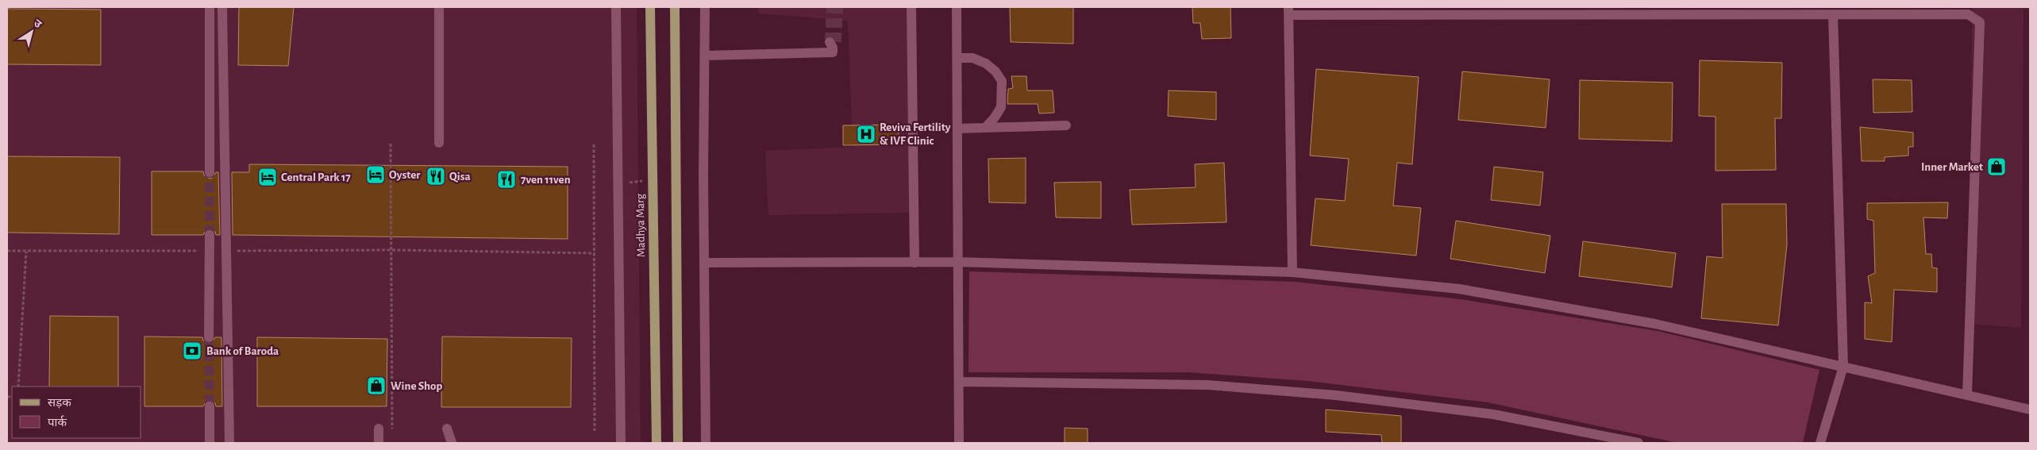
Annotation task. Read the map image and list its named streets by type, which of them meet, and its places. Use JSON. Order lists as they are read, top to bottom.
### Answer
{
  "streets": {
    "main road": ["Madhya Marg"]
  },
  "places": {
    "hospital": ["Reviva Fertility & IVF Clinic"],
    "shop": ["Inner Market", "Wine Shop"],
    "hotel": ["Oyster", "Central Park 17"],
    "restaurant": ["Qisa", "7ven 11ven"],
    "bank": ["Bank of Baroda"]
  },
  "legend": ["सड़क", "पार्क"],
  "north": "top right"
}
